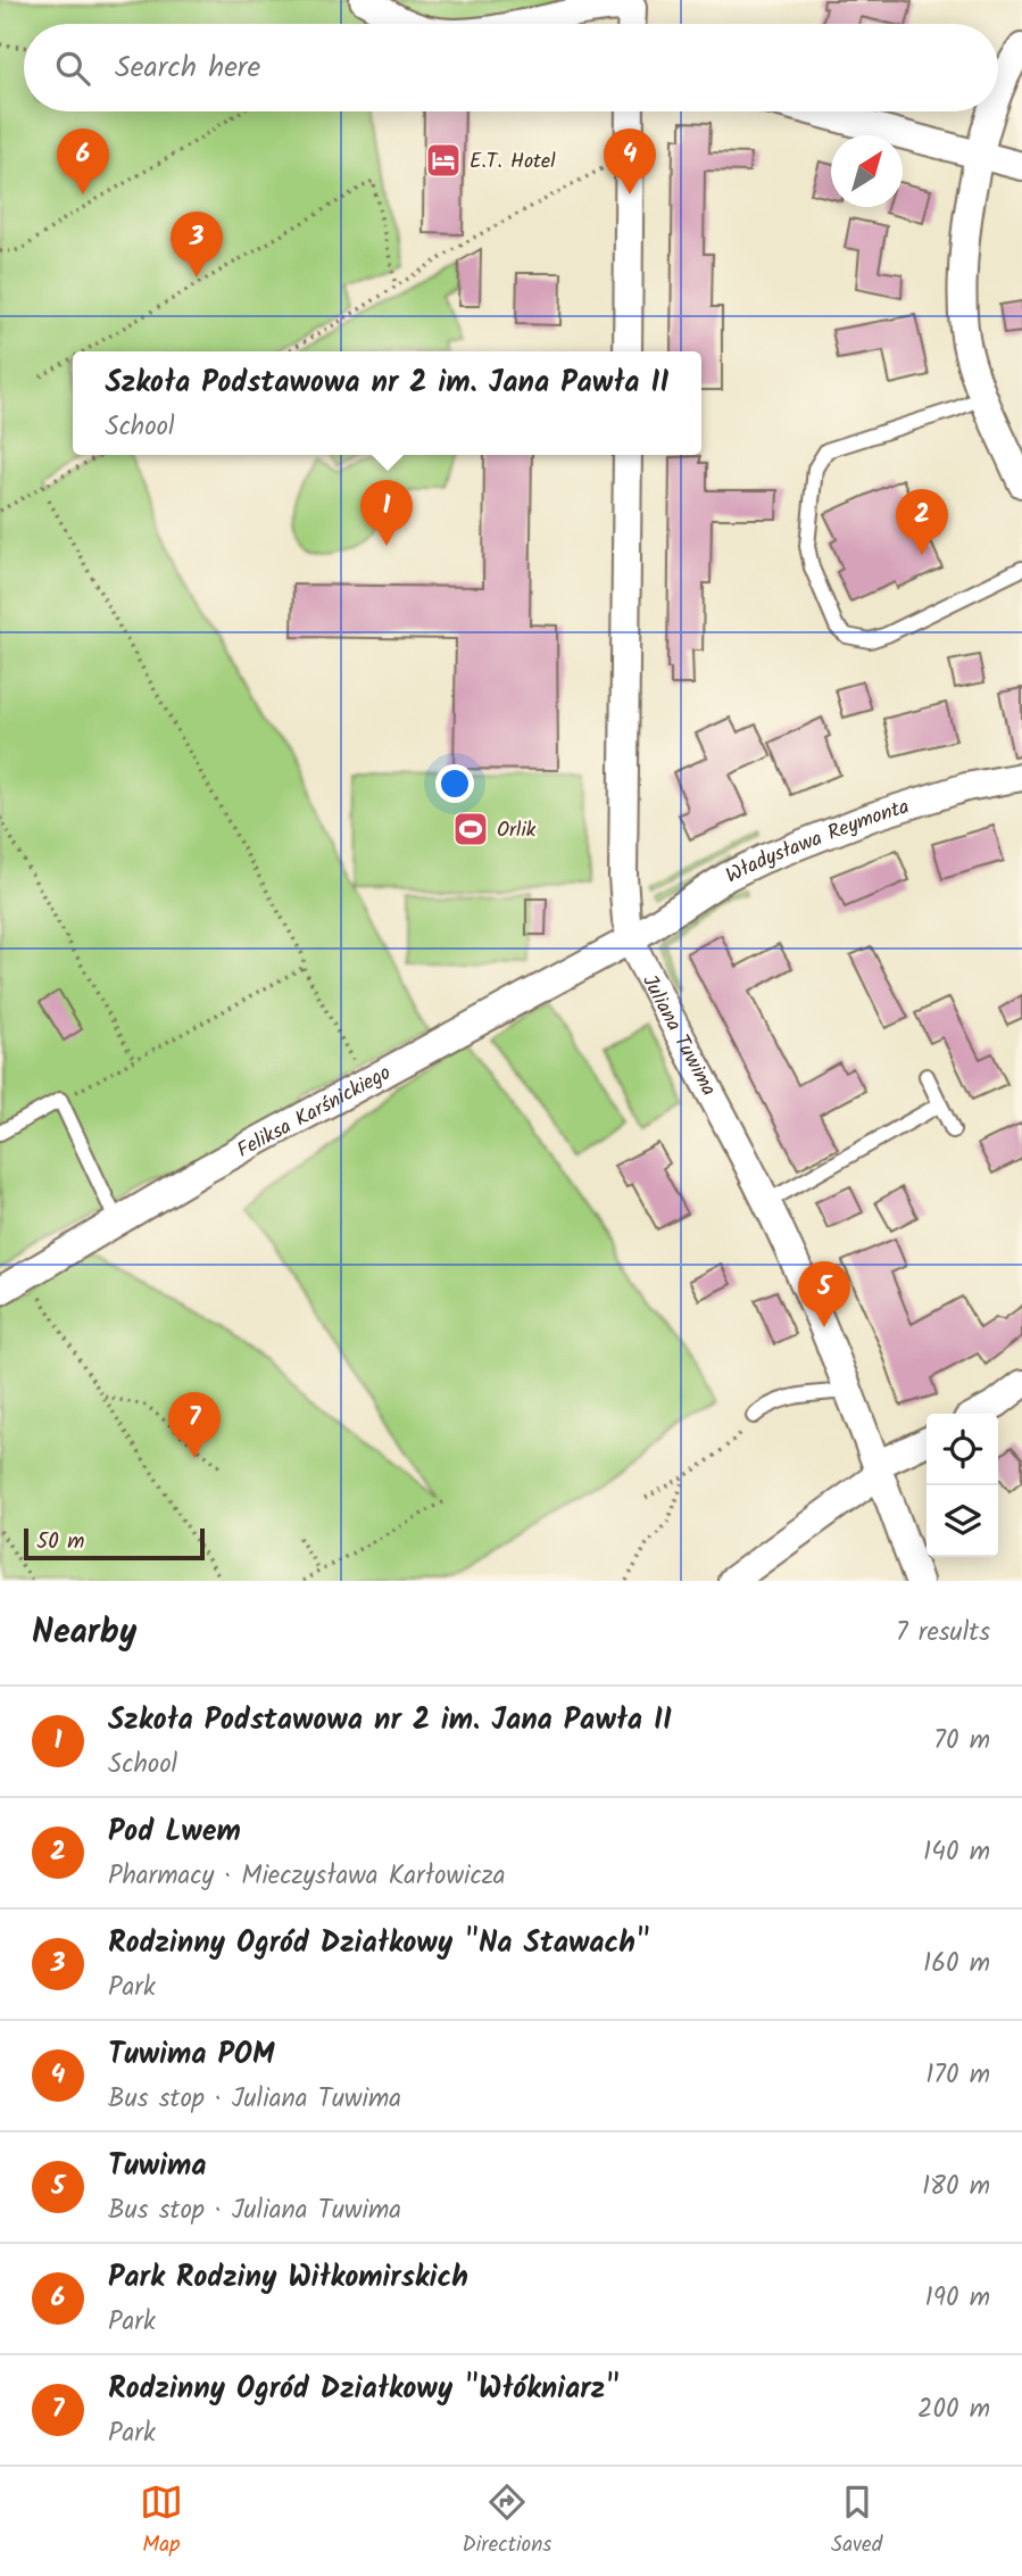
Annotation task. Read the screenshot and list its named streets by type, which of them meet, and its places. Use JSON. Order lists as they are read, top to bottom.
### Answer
{
  "streets": {
    "street": ["Władysława Reymonta", "Juliana Tuwima", "Feliksa Karśnickiego"]
  },
  "crossings": [
    ["Władysława Reymonta", "Juliana Tuwima"],
    ["Władysława Reymonta", "Feliksa Karśnickiego"],
    ["Juliana Tuwima", "Feliksa Karśnickiego"]
  ],
  "places": {
    "hotel": ["E.T. Hotel"],
    "sports": ["Orlik"]
  },
  "scale_bar": "50 m",
  "north": "top right",
  "page": {
    "search": "Search here",
    "pins": [
      "4",
      "6",
      "3",
      "1",
      "2",
      "5",
      "7"
    ],
    "popup": ["Szkoła Podstawowa nr 2 im. Jana Pawła II", "School"],
    "scale": "50 m",
    "heading": ["Nearby", "7 results"],
    "list": [
      {
        "mark": "1",
        "name": "Szkoła Podstawowa nr 2 im. Jana Pawła II",
        "note": "School",
        "value": "70 m"
      },
      {
        "mark": "2",
        "name": "Pod Lwem",
        "note": "Pharmacy · Mieczysława Karłowicza",
        "value": "140 m"
      },
      {
        "mark": "3",
        "name": "Rodzinny Ogród Działkowy \"Na Stawach\"",
        "note": "Park",
        "value": "160 m"
      },
      {
        "mark": "4",
        "name": "Tuwima POM",
        "note": "Bus stop · Juliana Tuwima",
        "value": "170 m"
      },
      {
        "mark": "5",
        "name": "Tuwima",
        "note": "Bus stop · Juliana Tuwima",
        "value": "180 m"
      },
      {
        "mark": "6",
        "name": "Park Rodziny Wiłkomirskich",
        "note": "Park",
        "value": "190 m"
      },
      {
        "mark": "7",
        "name": "Rodzinny Ogród Działkowy \"Włókniarz\"",
        "note": "Park",
        "value": "200 m"
      }
    ],
    "nav": ["Map", "Directions", "Saved"]
  }
}
